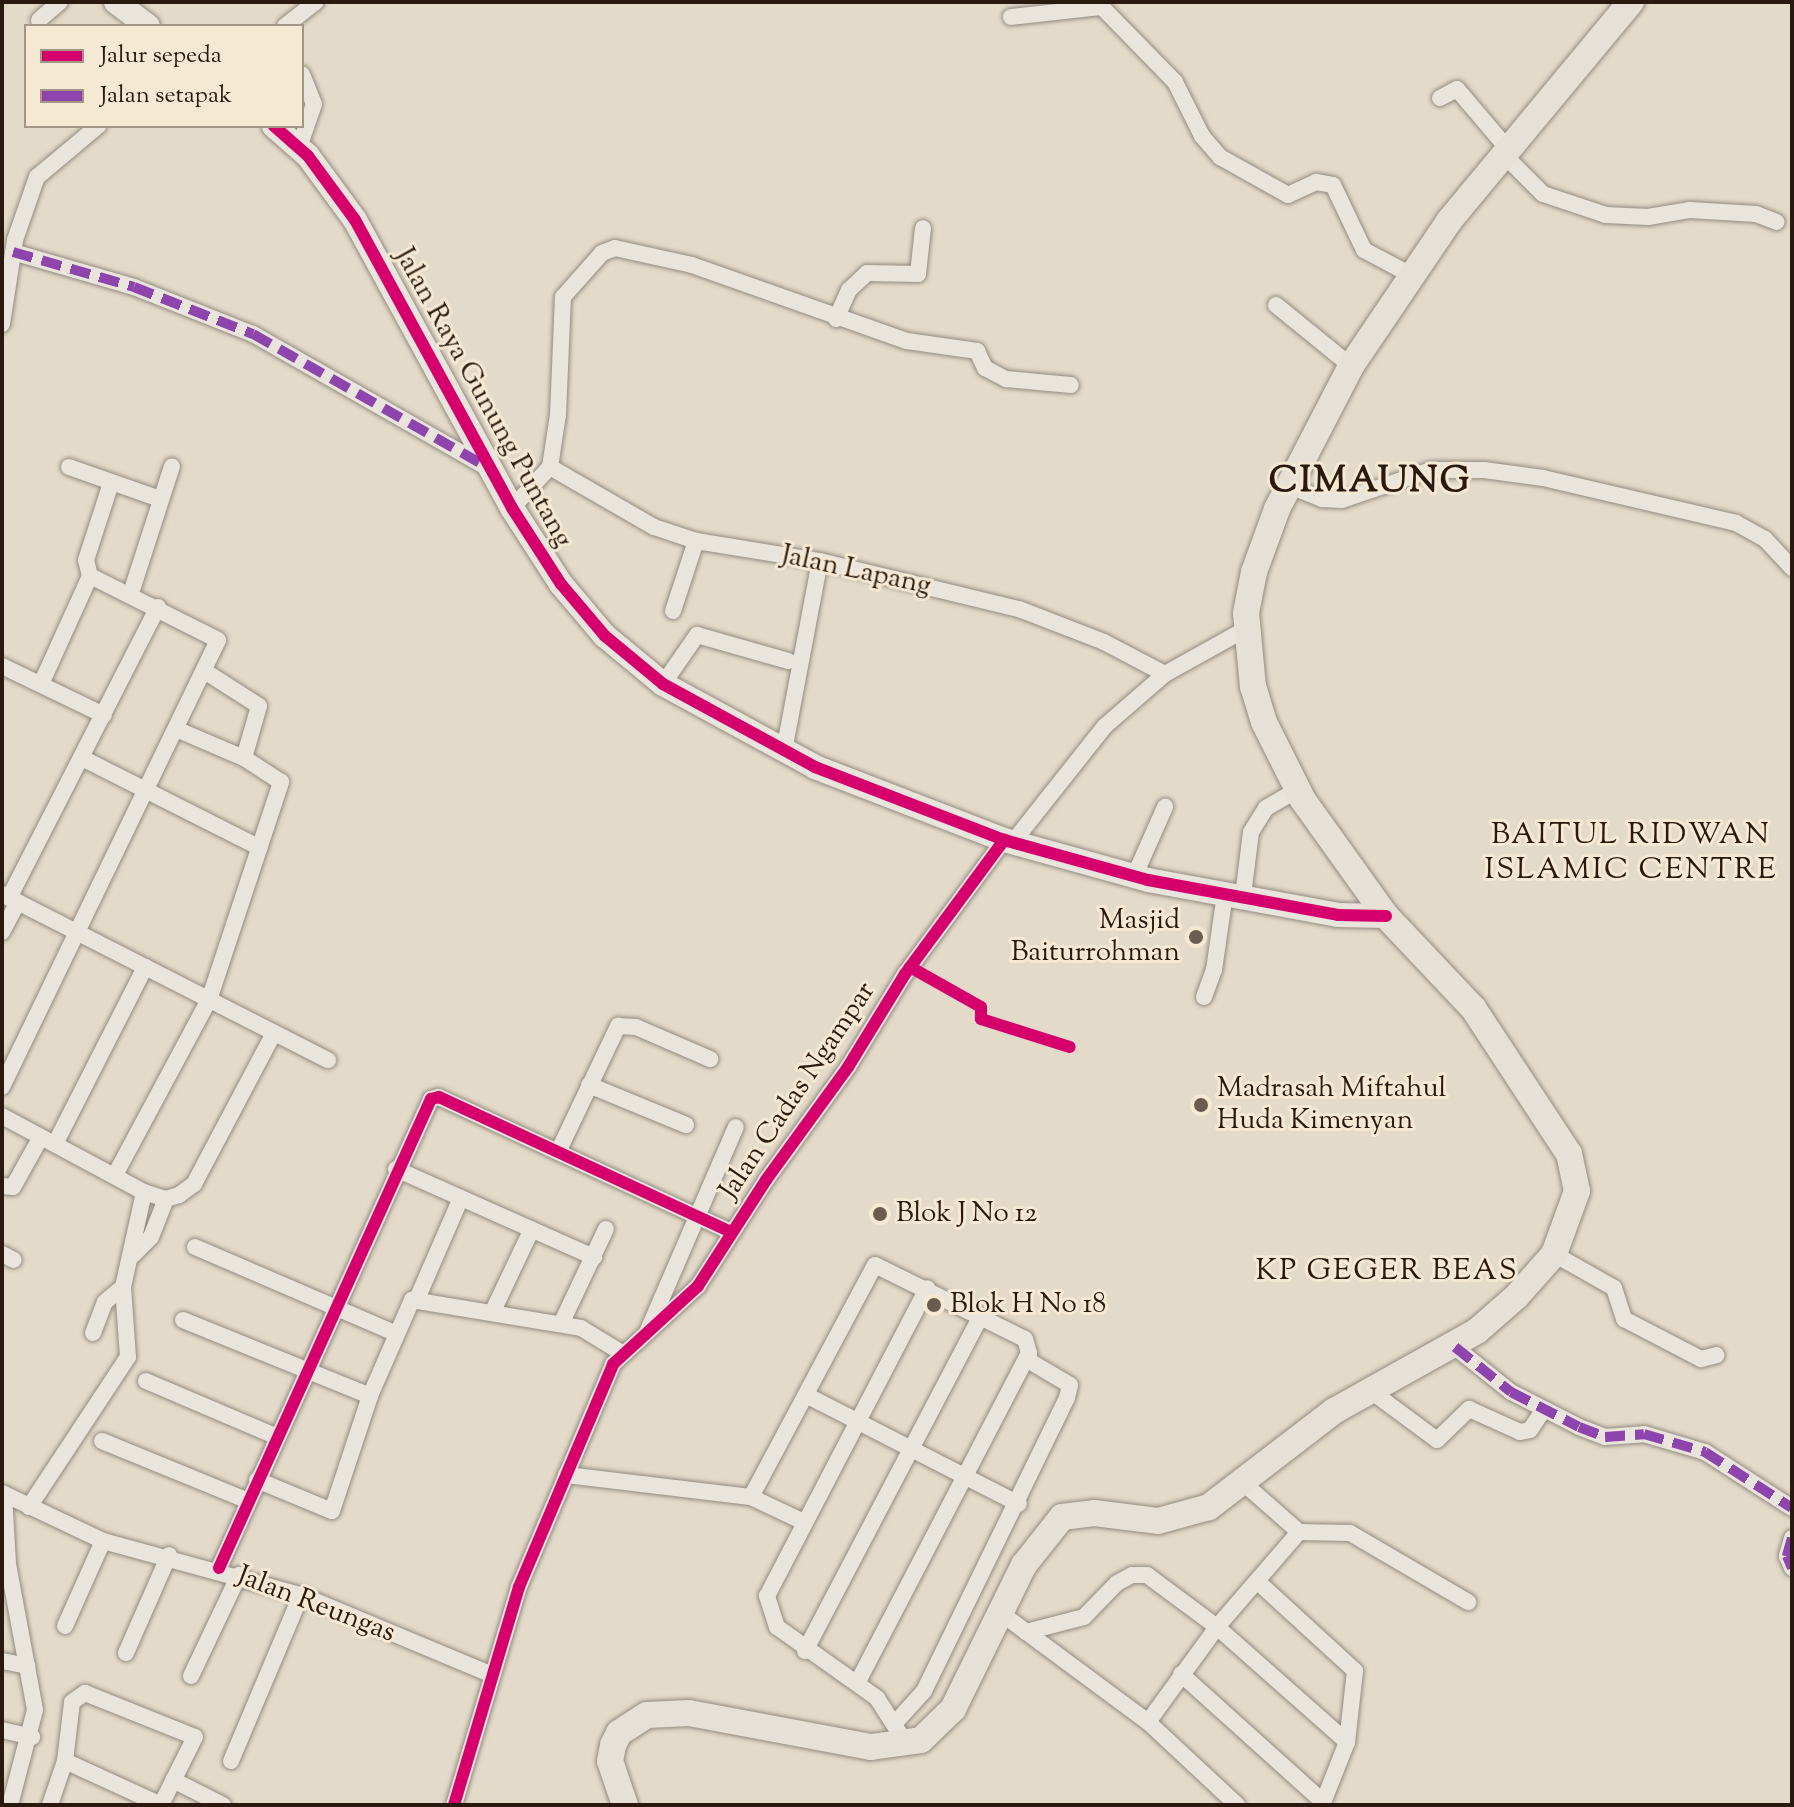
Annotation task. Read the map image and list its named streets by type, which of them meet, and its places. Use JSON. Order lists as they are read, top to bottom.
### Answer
{
  "streets": {
    "street": [
      "Jalan Raya Gunung Puntang",
      "Jalan Lapang",
      "Jalan Cadas Ngampar",
      "Jalan Reungas"
    ]
  },
  "crossings": [
    ["Jalan Raya Gunung Puntang", "Jalan Cadas Ngampar"],
    ["Jalan Lapang", "Jalan Cadas Ngampar"],
    ["Jalan Cadas Ngampar", "Jalan Reungas"]
  ],
  "districts": ["CIMAUNG", "BAITUL RIDWAN ISLAMIC CENTRE", "KP GEGER BEAS"],
  "places": [
    "Masjid Baiturrohman",
    "Madrasah Miftahul Huda Kimenyan",
    "Blok J No 12",
    "Blok H No 18"
  ],
  "legend": ["Jalur sepeda", "Jalan setapak"]
}
